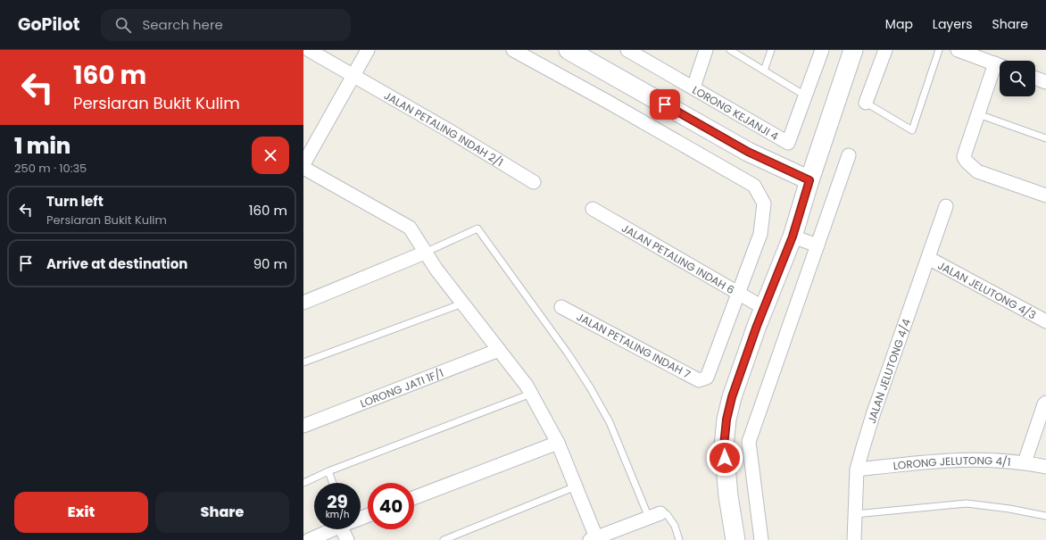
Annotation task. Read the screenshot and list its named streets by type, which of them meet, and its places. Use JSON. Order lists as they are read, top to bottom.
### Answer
{
  "streets": {
    "street": [
      "LORONG KEJANJI 4",
      "JALAN PETALING INDAH 2/1",
      "JALAN PETALING INDAH 6",
      "JALAN JELUTONG 4/3",
      "JALAN PETALING INDAH 7",
      "JALAN JELUTONG 4/4",
      "LORONG JATI 1F/1",
      "LORONG JELUTONG 4/1"
    ]
  },
  "crossings": [
    ["JALAN PETALING INDAH 6", "JALAN PETALING INDAH 7"],
    ["JALAN JELUTONG 4/3", "JALAN JELUTONG 4/4"],
    ["JALAN JELUTONG 4/4", "LORONG JELUTONG 4/1"]
  ],
  "page": {
    "header": "GoPilot",
    "search": "Search here",
    "nav": ["Map", "Layers", "Share"],
    "turn": ["160 m", "Persiaran Bukit Kulim"],
    "heading": ["1 min", "250 m · 10:35"],
    "list": [
      {
        "name": "Turn left",
        "note": "Persiaran Bukit Kulim",
        "value": "160 m"
      },
      {
        "name": "Arrive at destination",
        "value": "90 m"
      }
    ],
    "speed": "29 km/h",
    "limit": "40",
    "buttons": ["Exit", "Share"]
  }
}
